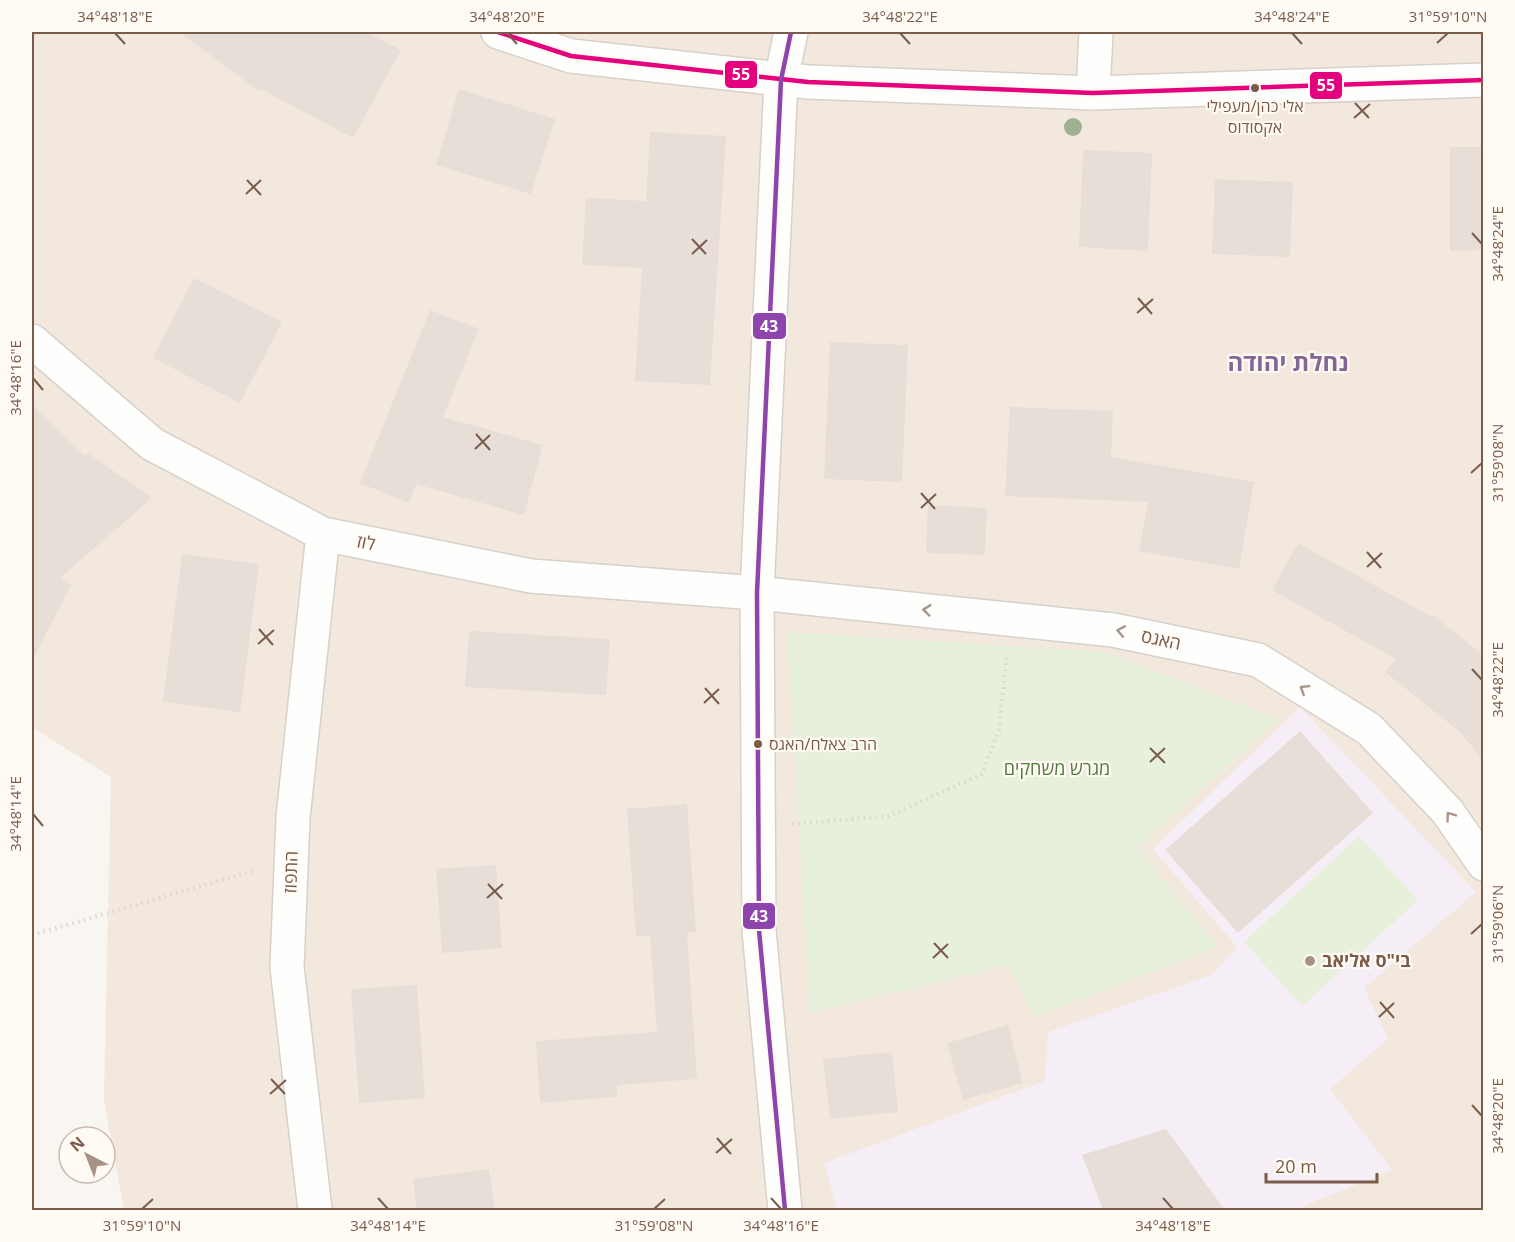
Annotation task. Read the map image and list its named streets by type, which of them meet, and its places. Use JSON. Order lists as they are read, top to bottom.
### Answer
{
  "streets": {
    "street": ["לוז", "האגס", "התפוז"]
  },
  "crossings": [
    ["לוז", "האגס"],
    ["לוז", "התפוז"]
  ],
  "one_way": ["האגס"],
  "districts": ["נחלת יהודה"],
  "parks": ["מגרש משחקים"],
  "places": ["אלי כהן/מעפילי אקסודוס", "הרב צאלח/האגס", "בי\"ס אליאב"],
  "lines": ["transit line 55", "transit line 43"],
  "scale_bar": "20 m",
  "north": "top left",
  "coordinates": [
    "34°48'18\"E",
    "34°48'20\"E",
    "34°48'22\"E",
    "34°48'24\"E",
    "31°59'10\"N",
    "34°48'16\"E",
    "31°59'08\"N",
    "34°48'14\"E",
    "31°59'06\"N"
  ]
}
